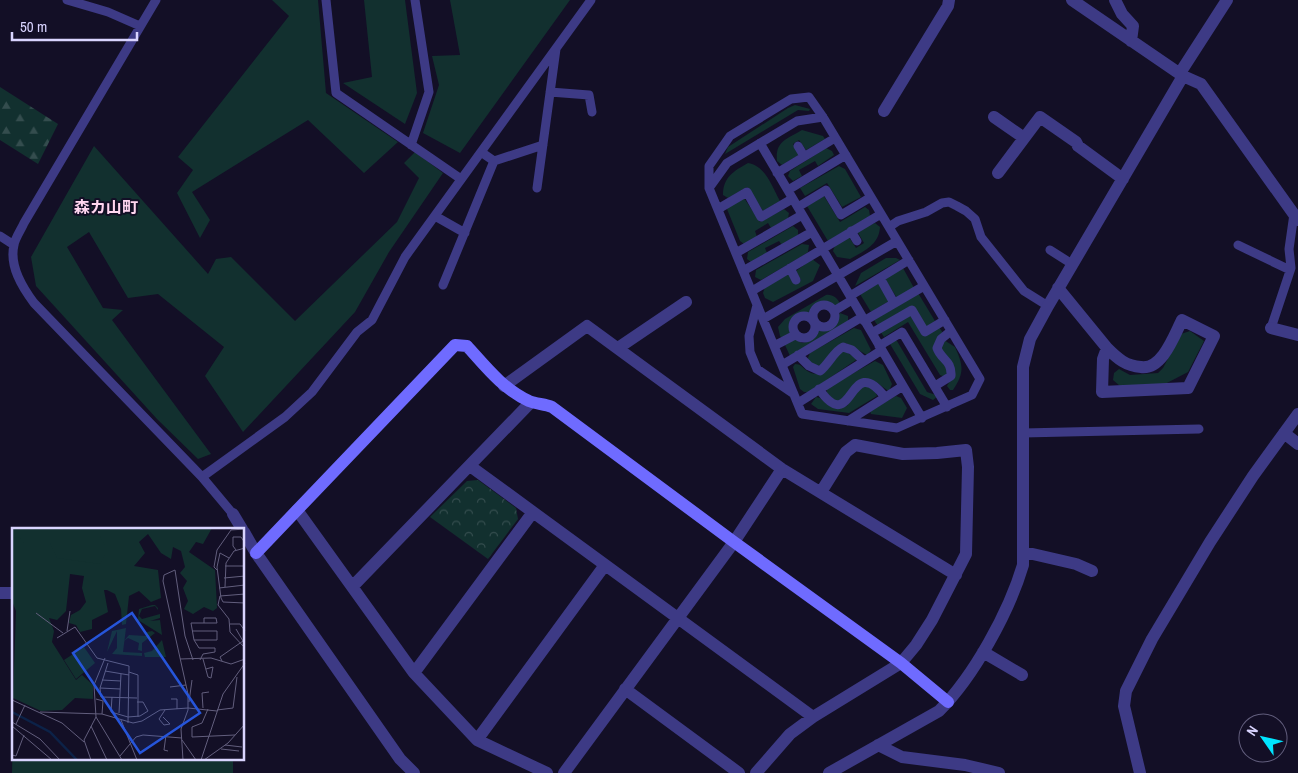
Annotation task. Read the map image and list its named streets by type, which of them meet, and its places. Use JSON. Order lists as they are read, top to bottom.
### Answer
{
  "districts": ["森カ山町"],
  "scale_bar": "50 m",
  "north": "top left"
}
